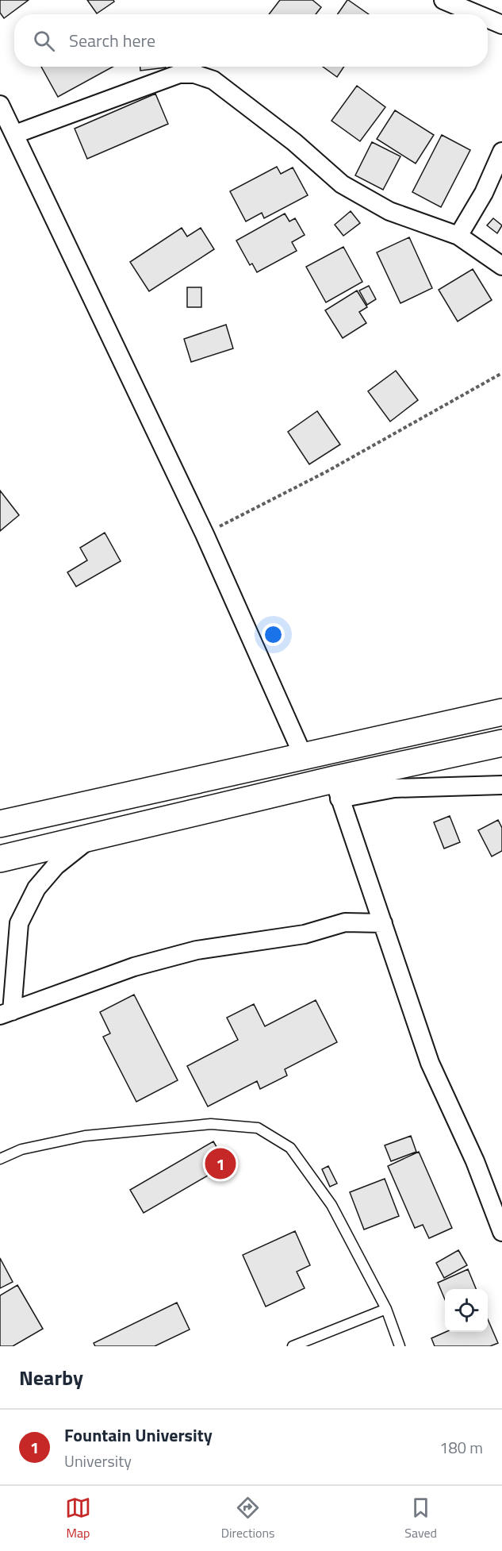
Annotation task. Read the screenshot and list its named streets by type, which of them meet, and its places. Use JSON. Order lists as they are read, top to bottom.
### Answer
{
  "page": {
    "search": "Search here",
    "pins": "1",
    "heading": "Nearby",
    "list": [
      {
        "mark": "1",
        "name": "Fountain University",
        "note": "University",
        "value": "180 m"
      }
    ],
    "nav": ["Map", "Directions", "Saved"]
  }
}
